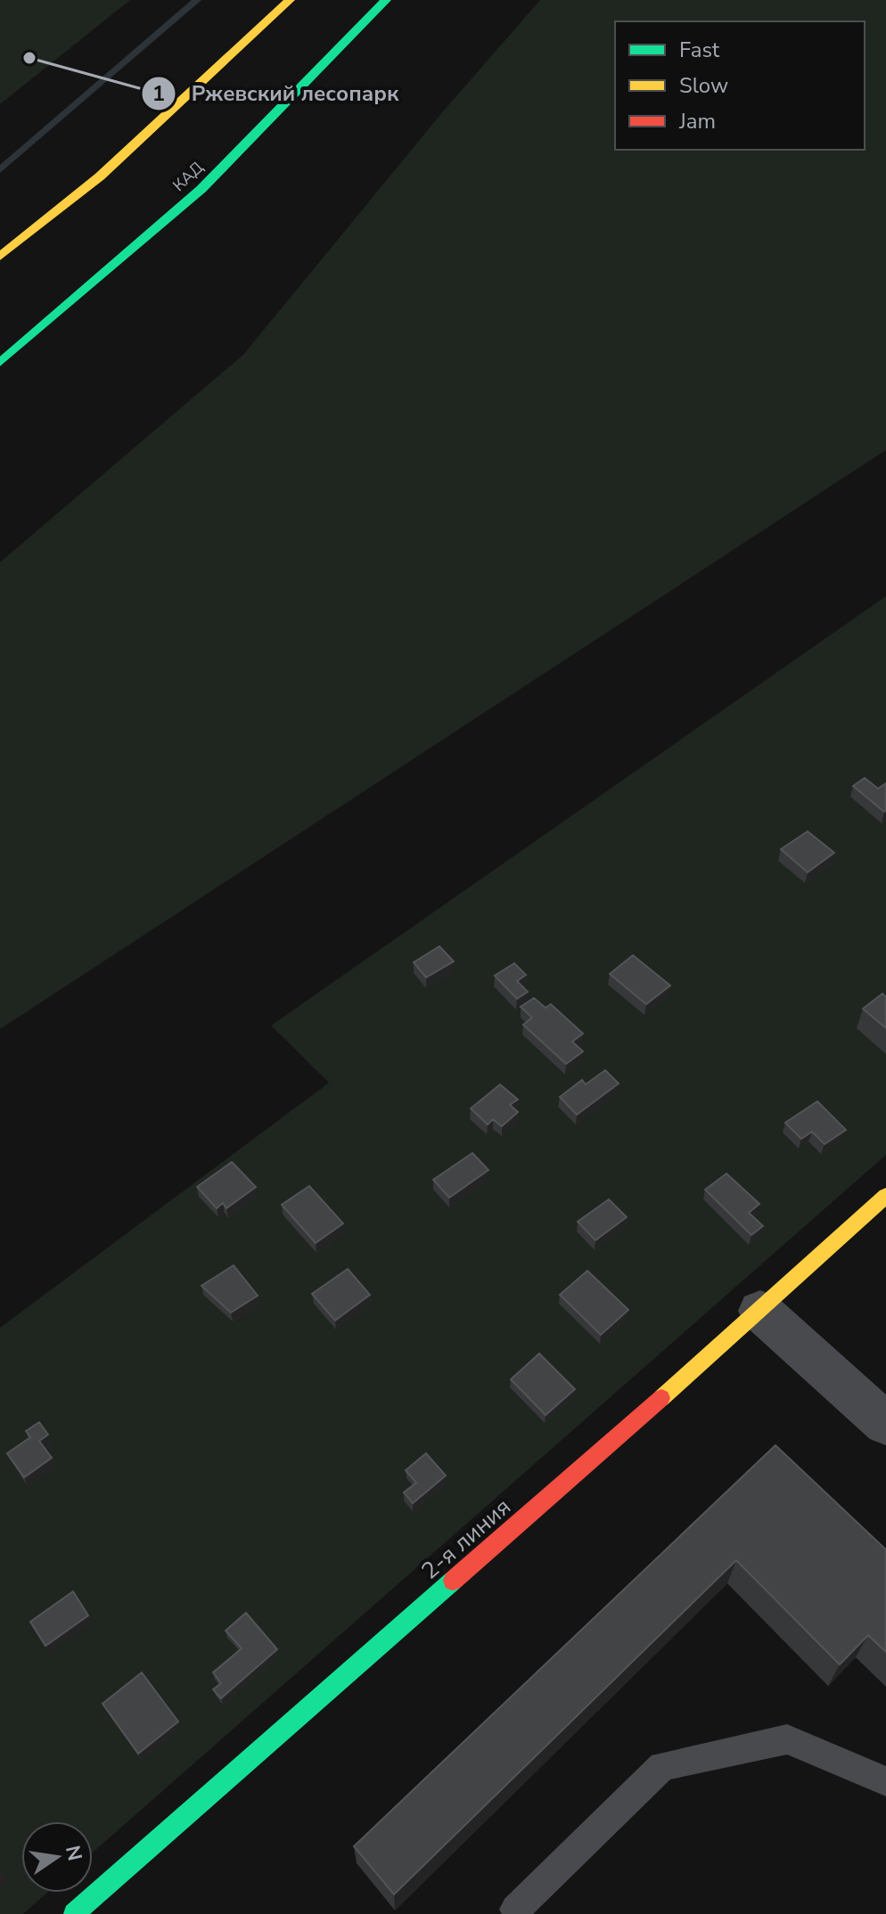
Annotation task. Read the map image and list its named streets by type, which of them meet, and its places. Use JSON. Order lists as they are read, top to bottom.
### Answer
{
  "streets": {
    "main road": ["КАД", "2-я линия"]
  },
  "places": ["Ржевский лесопарк"],
  "legend": ["Fast", "Slow", "Jam"],
  "north": "right"
}
